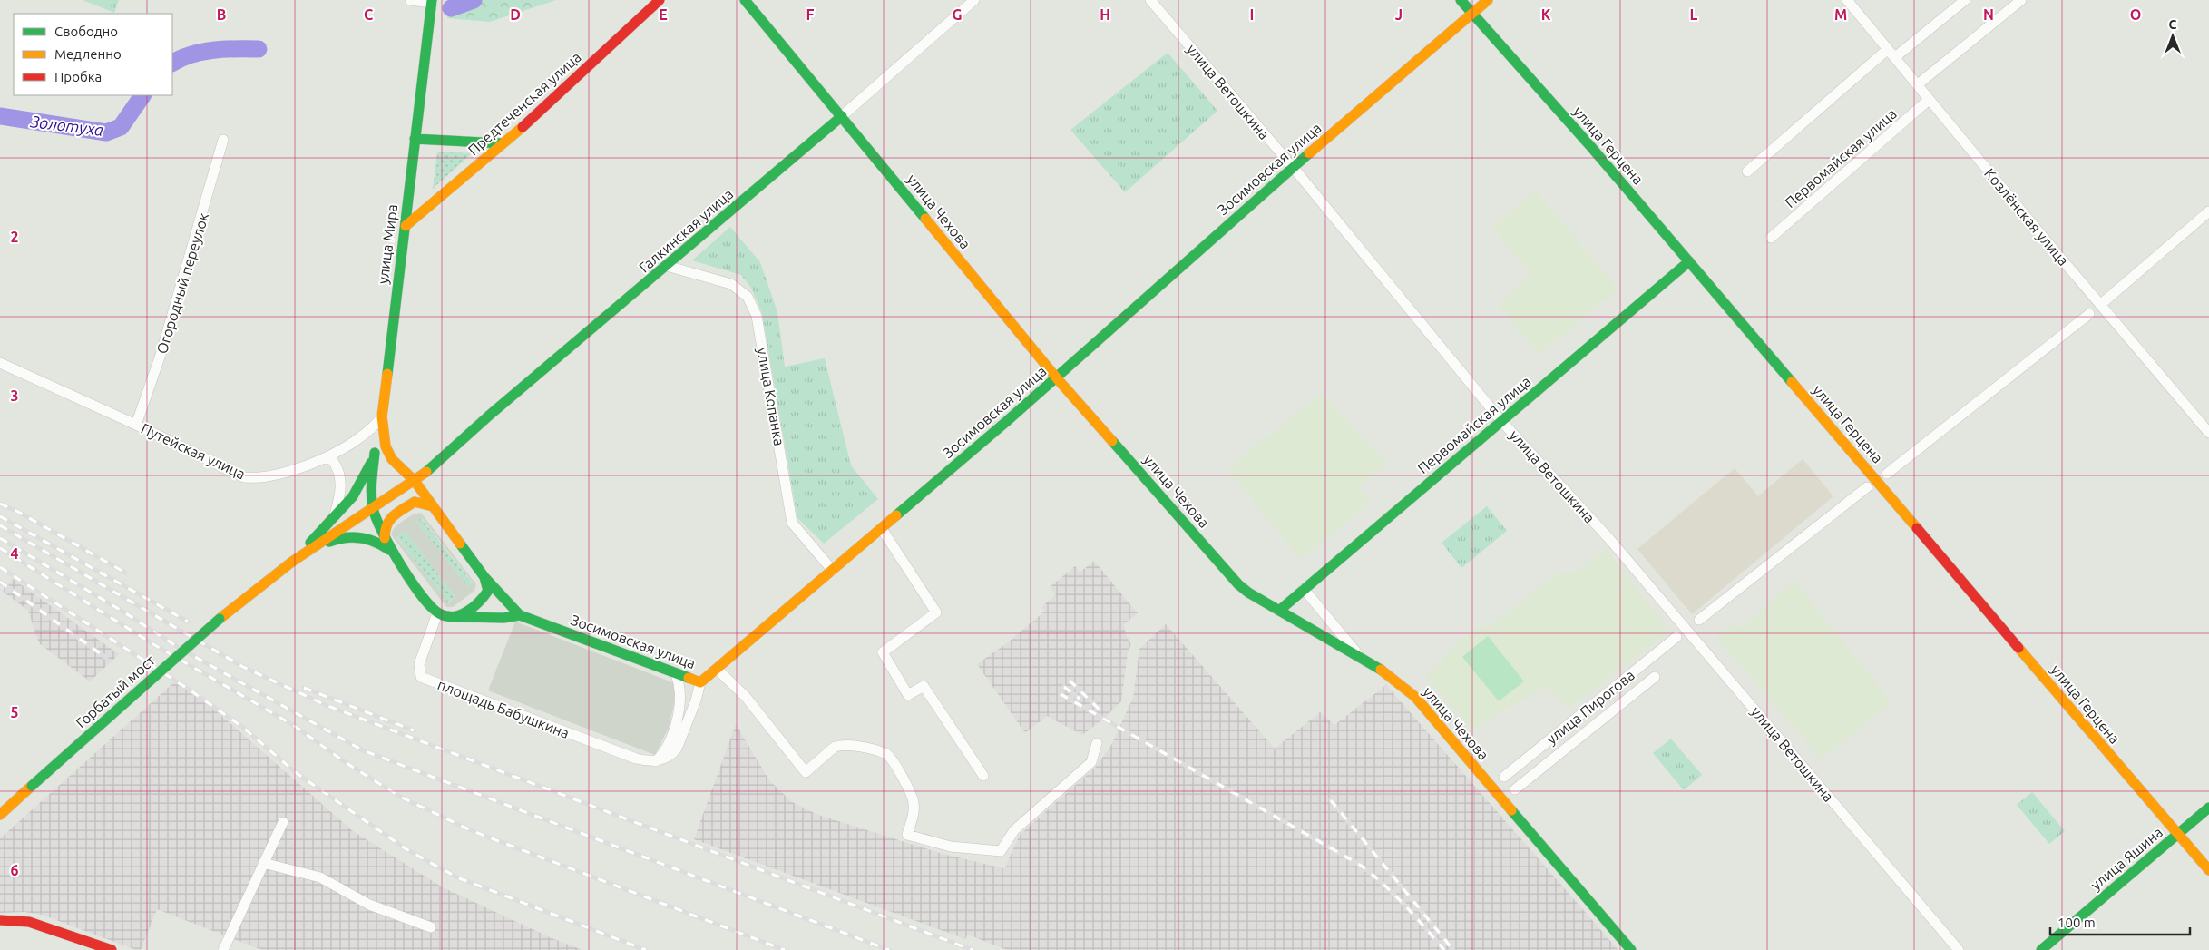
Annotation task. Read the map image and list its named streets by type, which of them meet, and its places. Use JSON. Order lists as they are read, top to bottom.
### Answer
{
  "streets": {
    "street": [
      "улица Ветошкина",
      "Предтеченская улица",
      "улица Герцена",
      "Первомайская улица",
      "Зосимовская улица",
      "улица Чехова",
      "Козлёнская улица",
      "Галкинская улица",
      "улица Мира",
      "Огородный переулок",
      "улица Копанка",
      "Путейская улица",
      "Горбатый мост",
      "улица Пирогова",
      "площадь Бабушкина",
      "улица Яшина"
    ]
  },
  "crossings": [
    ["улица Ветошкина", "Первомайская улица"],
    ["улица Ветошкина", "Зосимовская улица"],
    ["Предтеченская улица", "улица Мира"],
    ["улица Герцена", "Первомайская улица"],
    ["улица Герцена", "Зосимовская улица"],
    ["улица Герцена", "улица Яшина"],
    ["Первомайская улица", "улица Чехова"],
    ["Первомайская улица", "Козлёнская улица"],
    ["Зосимовская улица", "улица Чехова"],
    ["Зосимовская улица", "Галкинская улица"],
    ["Зосимовская улица", "улица Мира"],
    ["Зосимовская улица", "улица Копанка"],
    ["улица Чехова", "Галкинская улица"],
    ["Галкинская улица", "улица Мира"],
    ["Галкинская улица", "улица Копанка"],
    ["Галкинская улица", "Горбатый мост"],
    ["улица Мира", "Путейская улица"],
    ["Огородный переулок", "Путейская улица"]
  ],
  "water": ["Золотуха"],
  "legend": ["Свободно", "Медленно", "Пробка"],
  "scale_bar": "100 m",
  "north": "top",
  "grid": {
    "columns": [
      "B",
      "C",
      "D",
      "E",
      "F",
      "G",
      "H",
      "I",
      "J",
      "K",
      "L",
      "M",
      "N",
      "O"
    ],
    "rows": [
      "2",
      "3",
      "4",
      "5",
      "6"
    ]
  }
}
